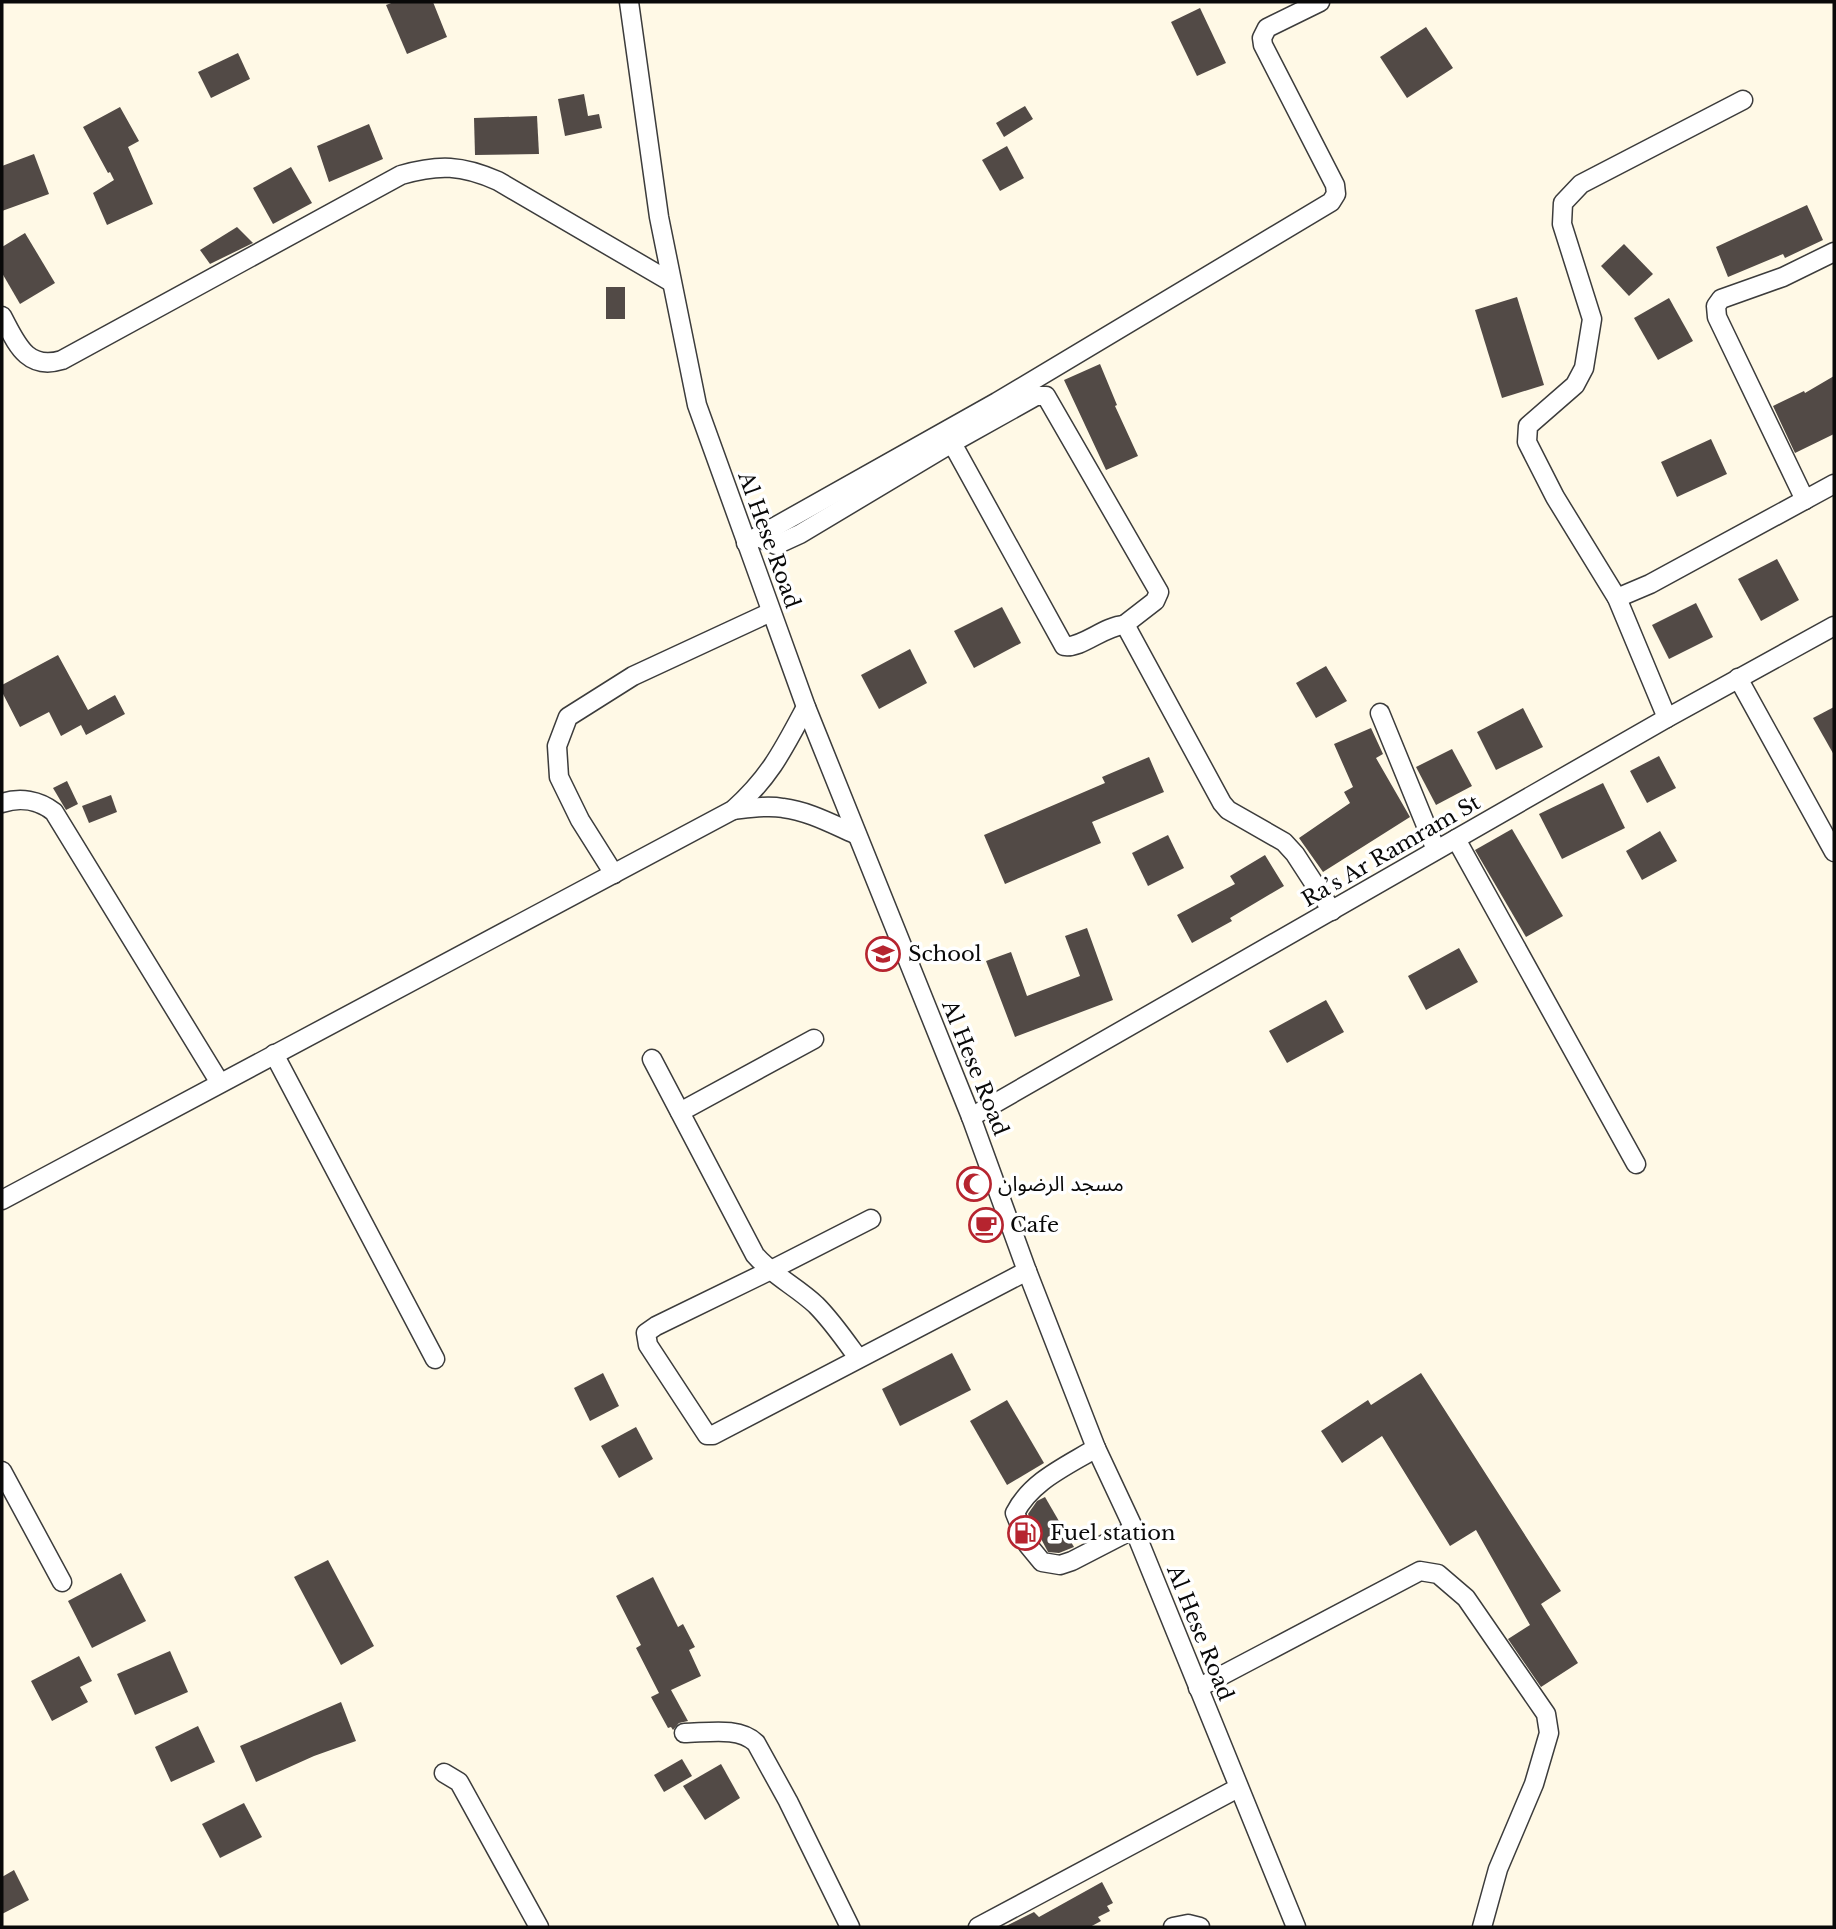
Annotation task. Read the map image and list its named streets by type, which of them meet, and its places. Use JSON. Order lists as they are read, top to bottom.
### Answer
{
  "streets": {
    "street": ["Al Hese Road", "Ra’s Ar Ramram St"]
  },
  "crossings": [
    ["Al Hese Road", "Ra’s Ar Ramram St"]
  ],
  "places": {
    "school or university": ["School"],
    "mosque": ["مسجد الرضوان"],
    "cafe": ["Cafe"],
    "fuel station": ["Fuel station"]
  }
}
